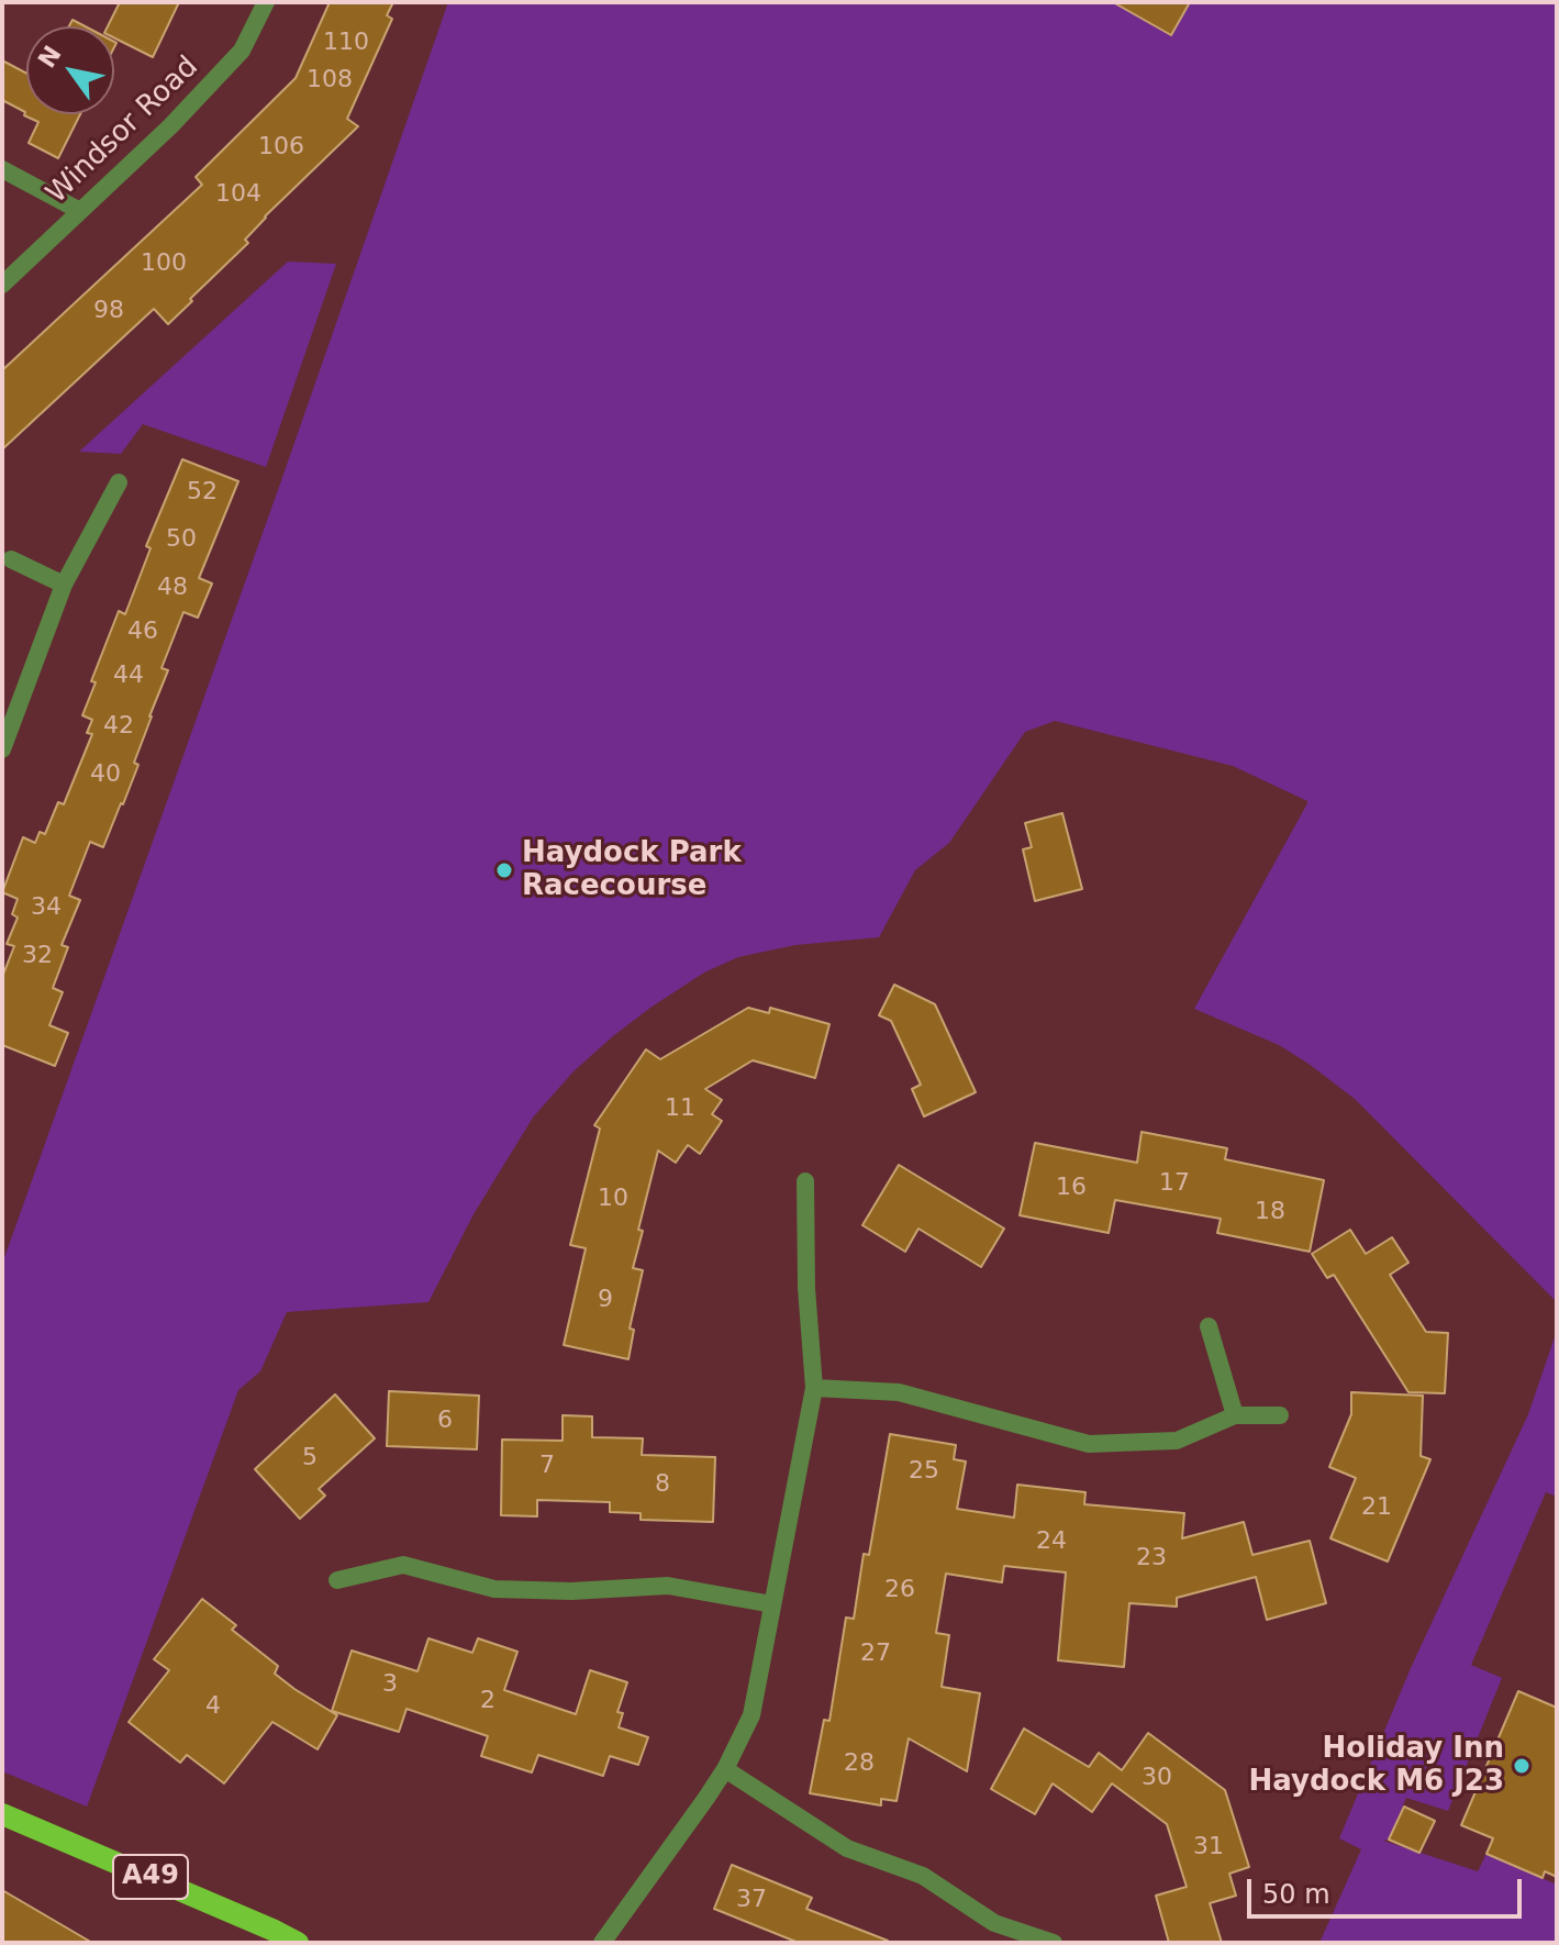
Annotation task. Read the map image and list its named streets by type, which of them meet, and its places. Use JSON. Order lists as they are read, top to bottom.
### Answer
{
  "streets": {
    "main road": ["A49"],
    "street": ["Windsor Road"]
  },
  "places": ["Haydock Park Racecourse", "Holiday Inn Haydock M6 J23"],
  "house_numbers": [
    "110",
    "108",
    "106",
    "104",
    "100",
    "98",
    "52",
    "50",
    "48",
    "46",
    "44",
    "42",
    "40",
    "34",
    "32",
    "11",
    "17",
    "16",
    "10",
    "18",
    "9",
    "6",
    "5",
    "7",
    "25",
    "8",
    "21",
    "24",
    "23",
    "26",
    "27",
    "3",
    "2",
    "4",
    "28",
    "30",
    "31",
    "37"
  ],
  "scale_bar": "50 m",
  "north": "top left"
}
